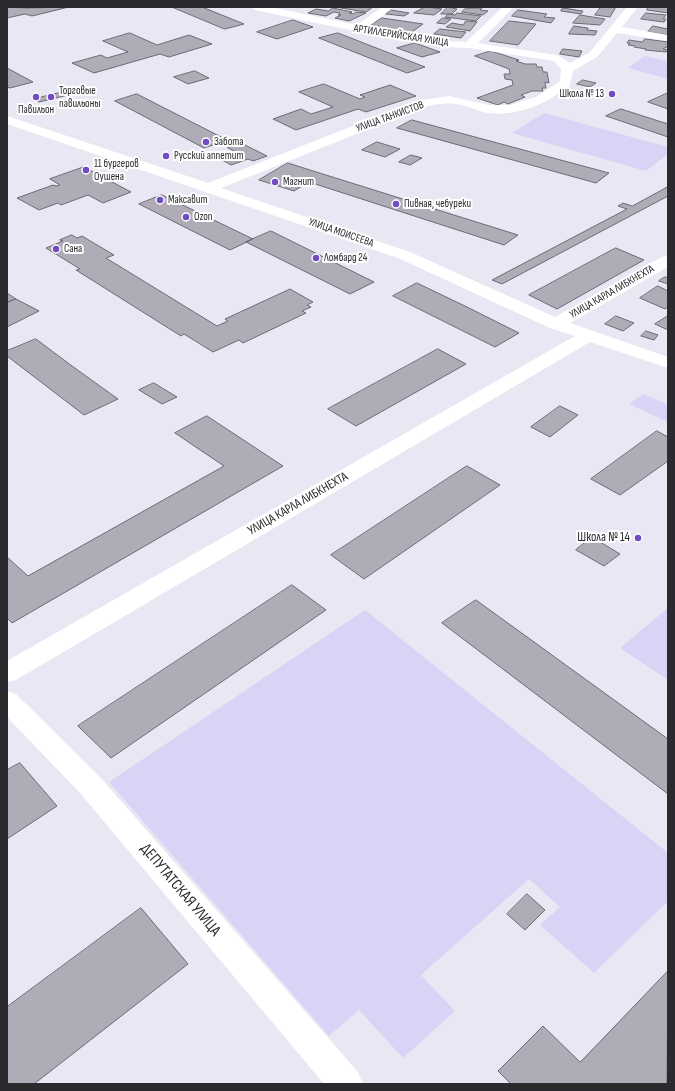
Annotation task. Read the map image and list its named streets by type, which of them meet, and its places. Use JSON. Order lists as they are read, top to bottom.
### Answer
{
  "streets": {
    "street": [
      "АРТИЛЛЕРИЙСКАЯ УЛИЦА",
      "УЛИЦА ТАНКИСТОВ",
      "УЛИЦА МОИСЕЕВА",
      "УЛИЦА КАРЛА ЛИБКНЕХТА",
      "ДЕПУТАТСКАЯ УЛИЦА"
    ]
  },
  "crossings": [
    ["АРТИЛЛЕРИЙСКАЯ УЛИЦА", "УЛИЦА ТАНКИСТОВ"],
    ["УЛИЦА ТАНКИСТОВ", "УЛИЦА МОИСЕЕВА"],
    ["УЛИЦА МОИСЕЕВА", "УЛИЦА КАРЛА ЛИБКНЕХТА"]
  ],
  "places": [
    "Школа № 13",
    "Павильон",
    "Торговые павильоны",
    "Забота",
    "Русский аппетит",
    "11 бургеров Оушена",
    "Магнит",
    "Максавит",
    "Пивная, чебуреки",
    "Ozon",
    "Сана",
    "Ломбард 24",
    "Школа № 14"
  ]
}
